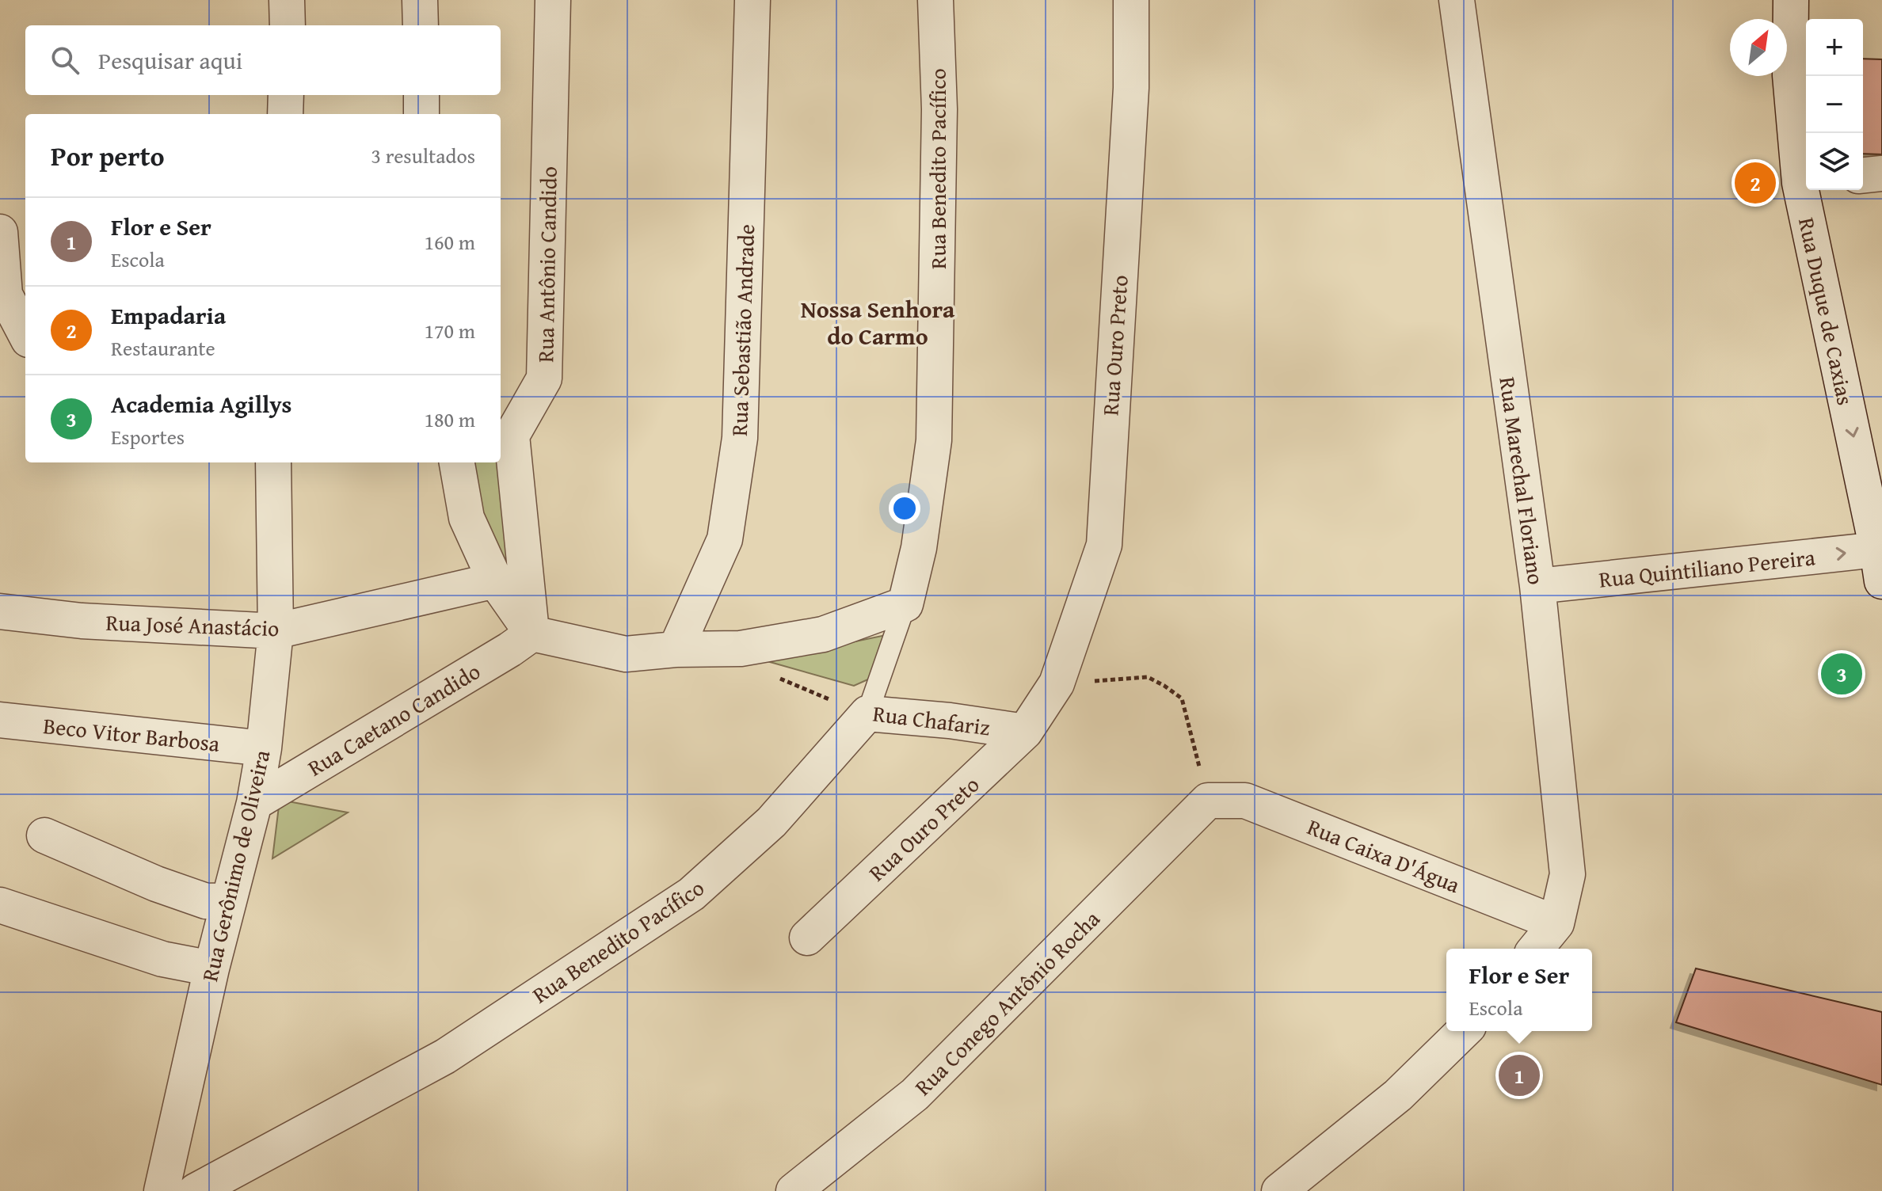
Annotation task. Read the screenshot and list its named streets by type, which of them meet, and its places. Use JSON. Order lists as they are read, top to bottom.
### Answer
{
  "streets": {
    "street": [
      "Rua Benedito Pacífico",
      "Rua Antônio Candido",
      "Rua Duque de Caxias",
      "Rua Sebastião Andrade",
      "Rua Ouro Preto",
      "Rua Marechal Floriano",
      "Rua Quintiliano Pereira",
      "Rua José Anastácio",
      "Rua Caetano Candido",
      "Rua Chafariz",
      "Beco Vitor Barbosa",
      "Rua Caixa D'Água",
      "Rua Gerônimo de Oliveira",
      "Rua Conego Antônio Rocha"
    ]
  },
  "crossings": [
    ["Rua Benedito Pacífico", "Rua Chafariz"],
    ["Rua Antônio Candido", "Rua Caetano Candido"],
    ["Rua Duque de Caxias", "Rua Quintiliano Pereira"],
    ["Rua Ouro Preto", "Rua Chafariz"],
    ["Rua Marechal Floriano", "Rua Quintiliano Pereira"],
    ["Rua Marechal Floriano", "Rua Caixa D'Água"],
    ["Rua José Anastácio", "Rua Gerônimo de Oliveira"],
    ["Rua Caetano Candido", "Rua Gerônimo de Oliveira"],
    ["Beco Vitor Barbosa", "Rua Gerônimo de Oliveira"],
    ["Rua Caixa D'Água", "Rua Conego Antônio Rocha"]
  ],
  "one_way": ["Rua Duque de Caxias", "Rua Quintiliano Pereira"],
  "districts": ["Nossa Senhora do Carmo"],
  "north": "top right",
  "page": {
    "map_buttons": ["+", "−"],
    "search": "Pesquisar aqui",
    "heading": ["Por perto", "3 resultados"],
    "pins": ["2", "3", "1"],
    "list": [
      {
        "mark": "1",
        "name": "Flor e Ser",
        "note": "Escola",
        "value": "160 m"
      },
      {
        "mark": "2",
        "name": "Empadaria",
        "note": "Restaurante",
        "value": "170 m"
      },
      {
        "mark": "3",
        "name": "Academia Agillys",
        "note": "Esportes",
        "value": "180 m"
      }
    ],
    "popup": ["Flor e Ser", "Escola"]
  }
}
